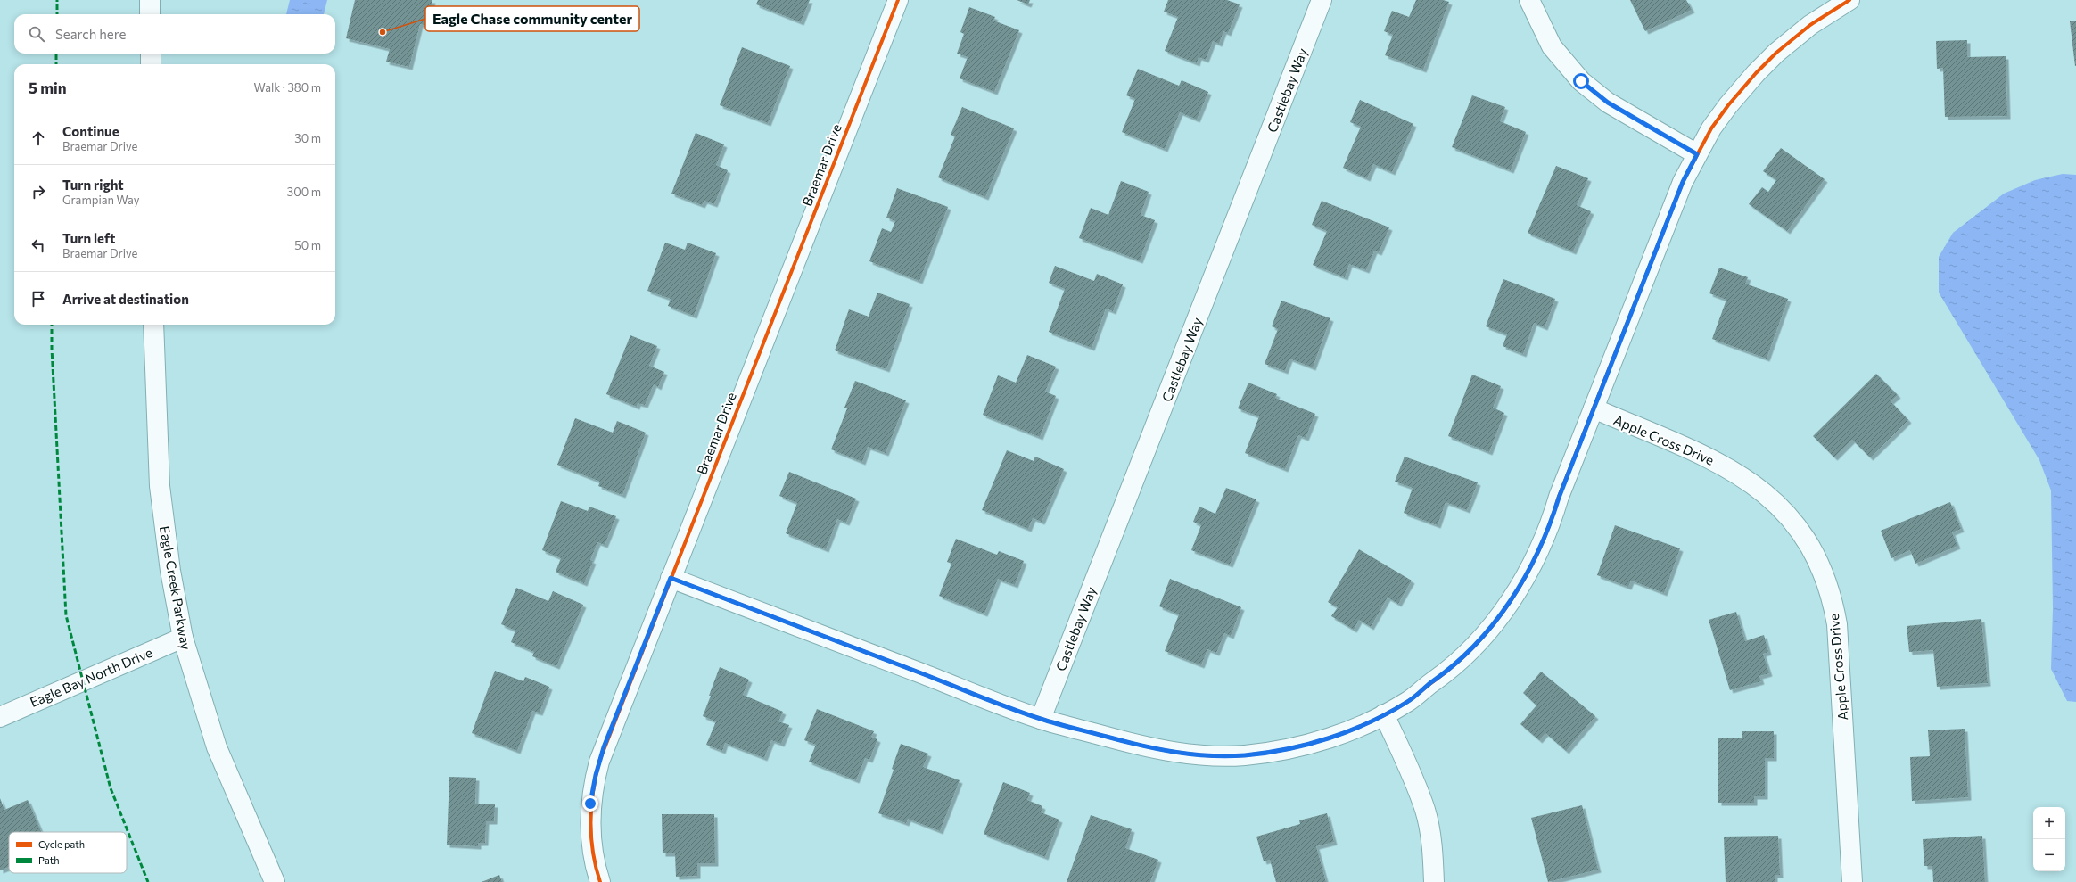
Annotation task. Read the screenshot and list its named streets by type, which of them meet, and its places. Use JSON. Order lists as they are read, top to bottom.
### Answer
{
  "streets": {
    "street": [
      "Castlebay Way",
      "Braemar Drive",
      "Apple Cross Drive",
      "Eagle Creek Parkway",
      "Eagle Bay North Drive"
    ]
  },
  "crossings": [
    ["Eagle Creek Parkway", "Eagle Bay North Drive"]
  ],
  "places": ["Eagle Chase community center"],
  "legend": ["Cycle path", "Path"],
  "page": {
    "search": "Search here",
    "heading": ["5 min", "Walk · 380 m"],
    "list": [
      ["Continue", "Braemar Drive", "30 m"],
      ["Turn right", "Grampian Way", "300 m"],
      ["Turn left", "Braemar Drive", "50 m"],
      "Arrive at destination"
    ],
    "map_buttons": ["+", "−"]
  }
}
